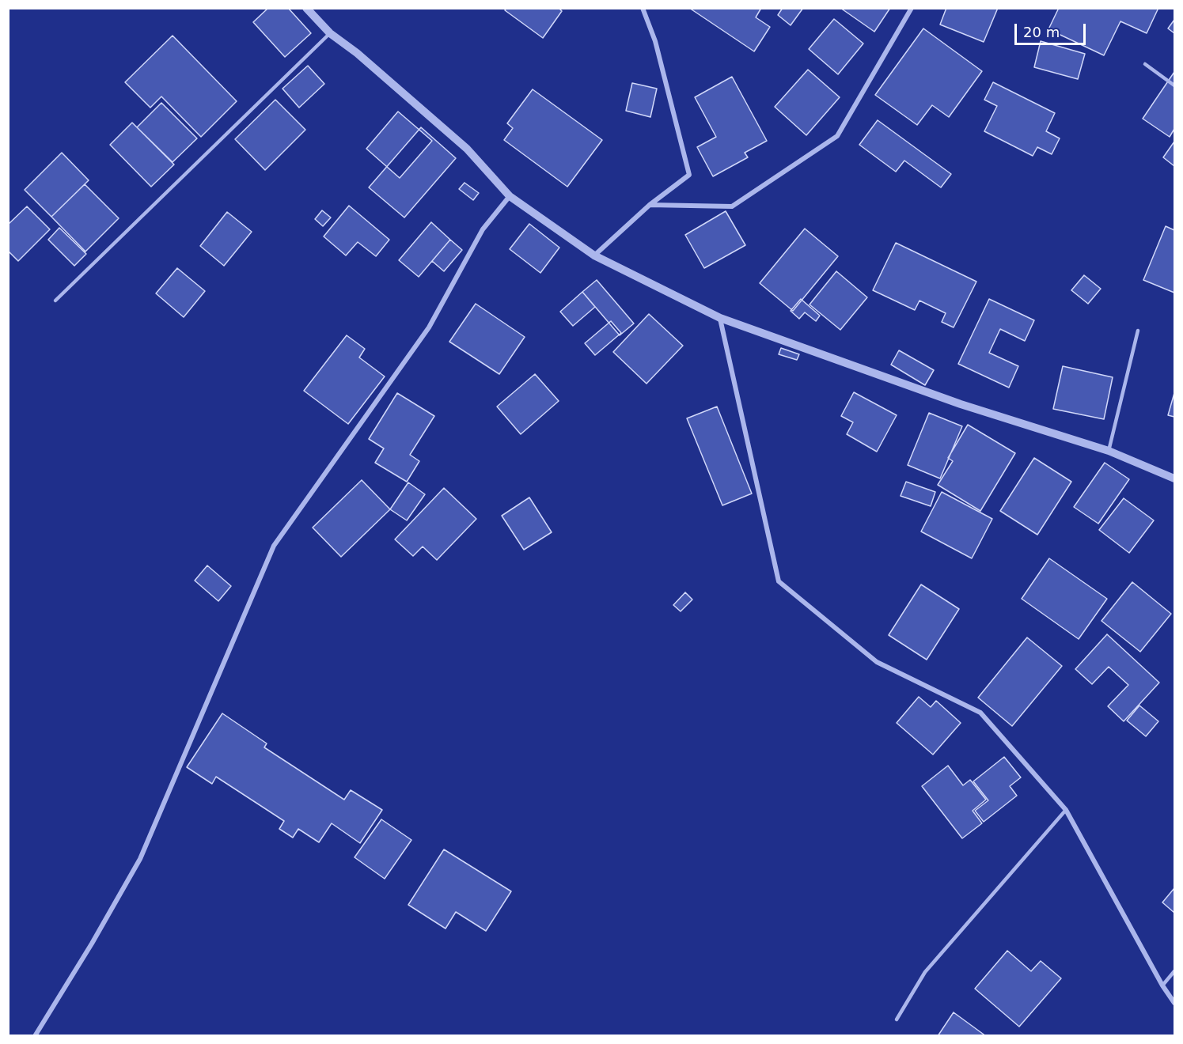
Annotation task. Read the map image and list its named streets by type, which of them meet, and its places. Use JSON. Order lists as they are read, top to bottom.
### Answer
{
  "scale_bar": "20 m"
}
